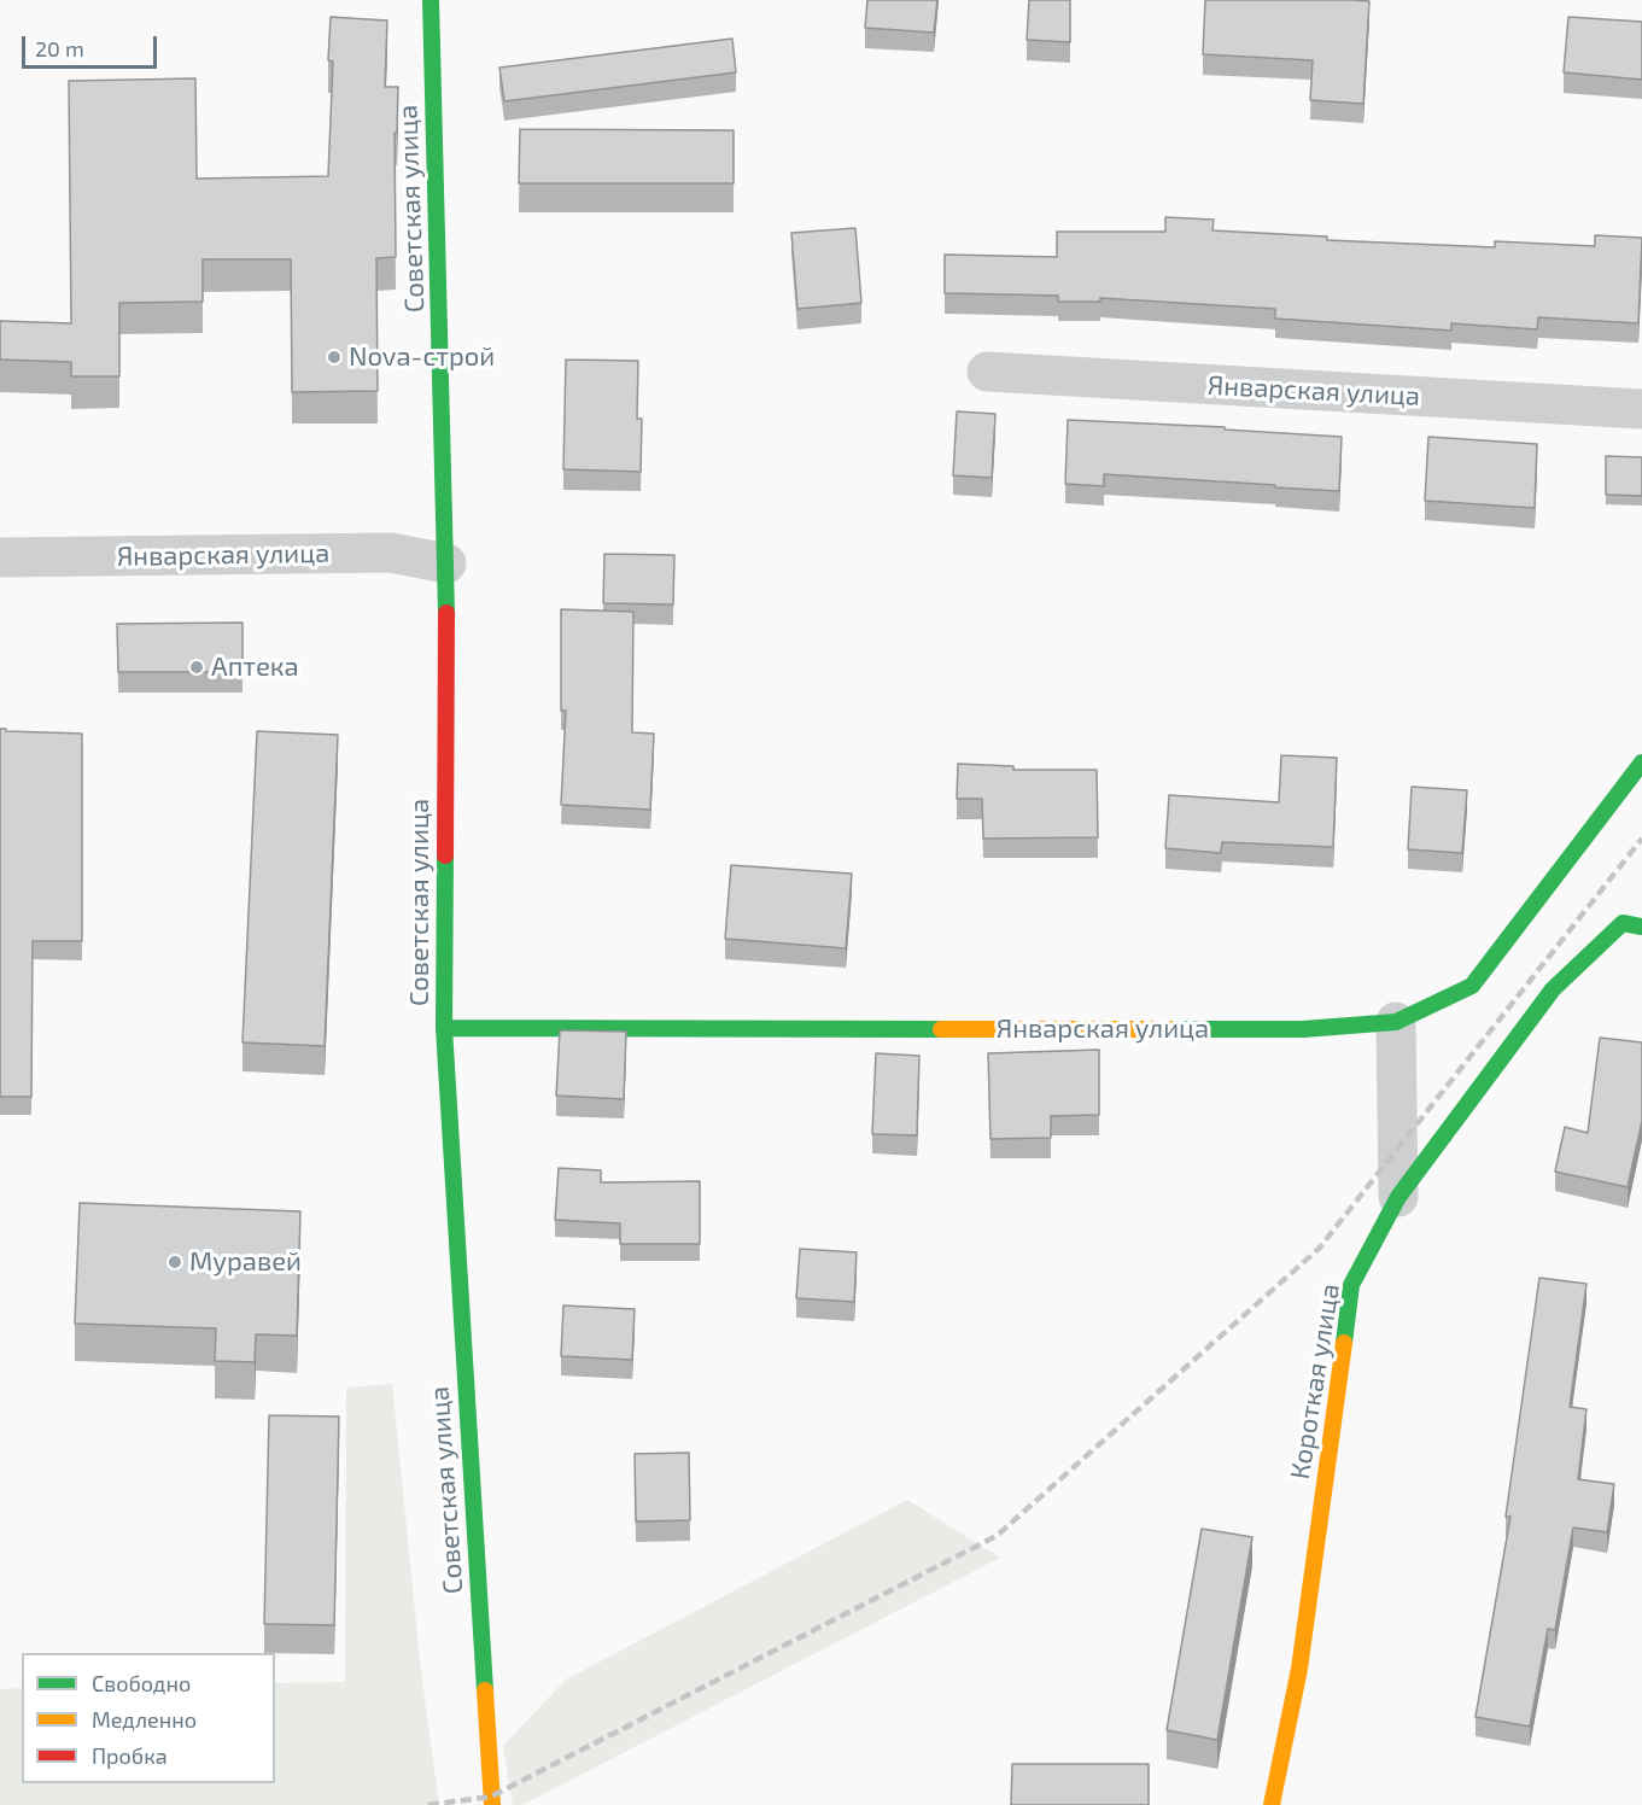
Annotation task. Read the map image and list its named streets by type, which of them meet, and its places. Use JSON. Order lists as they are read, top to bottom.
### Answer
{
  "streets": {
    "street": ["Советская улица", "Январская улица", "Короткая улица"]
  },
  "crossings": [
    ["Советская улица", "Январская улица"]
  ],
  "places": ["Nova-строй", "Аптека", "Муравей"],
  "legend": ["Свободно", "Медленно", "Пробка"],
  "scale_bar": "20 m"
}
